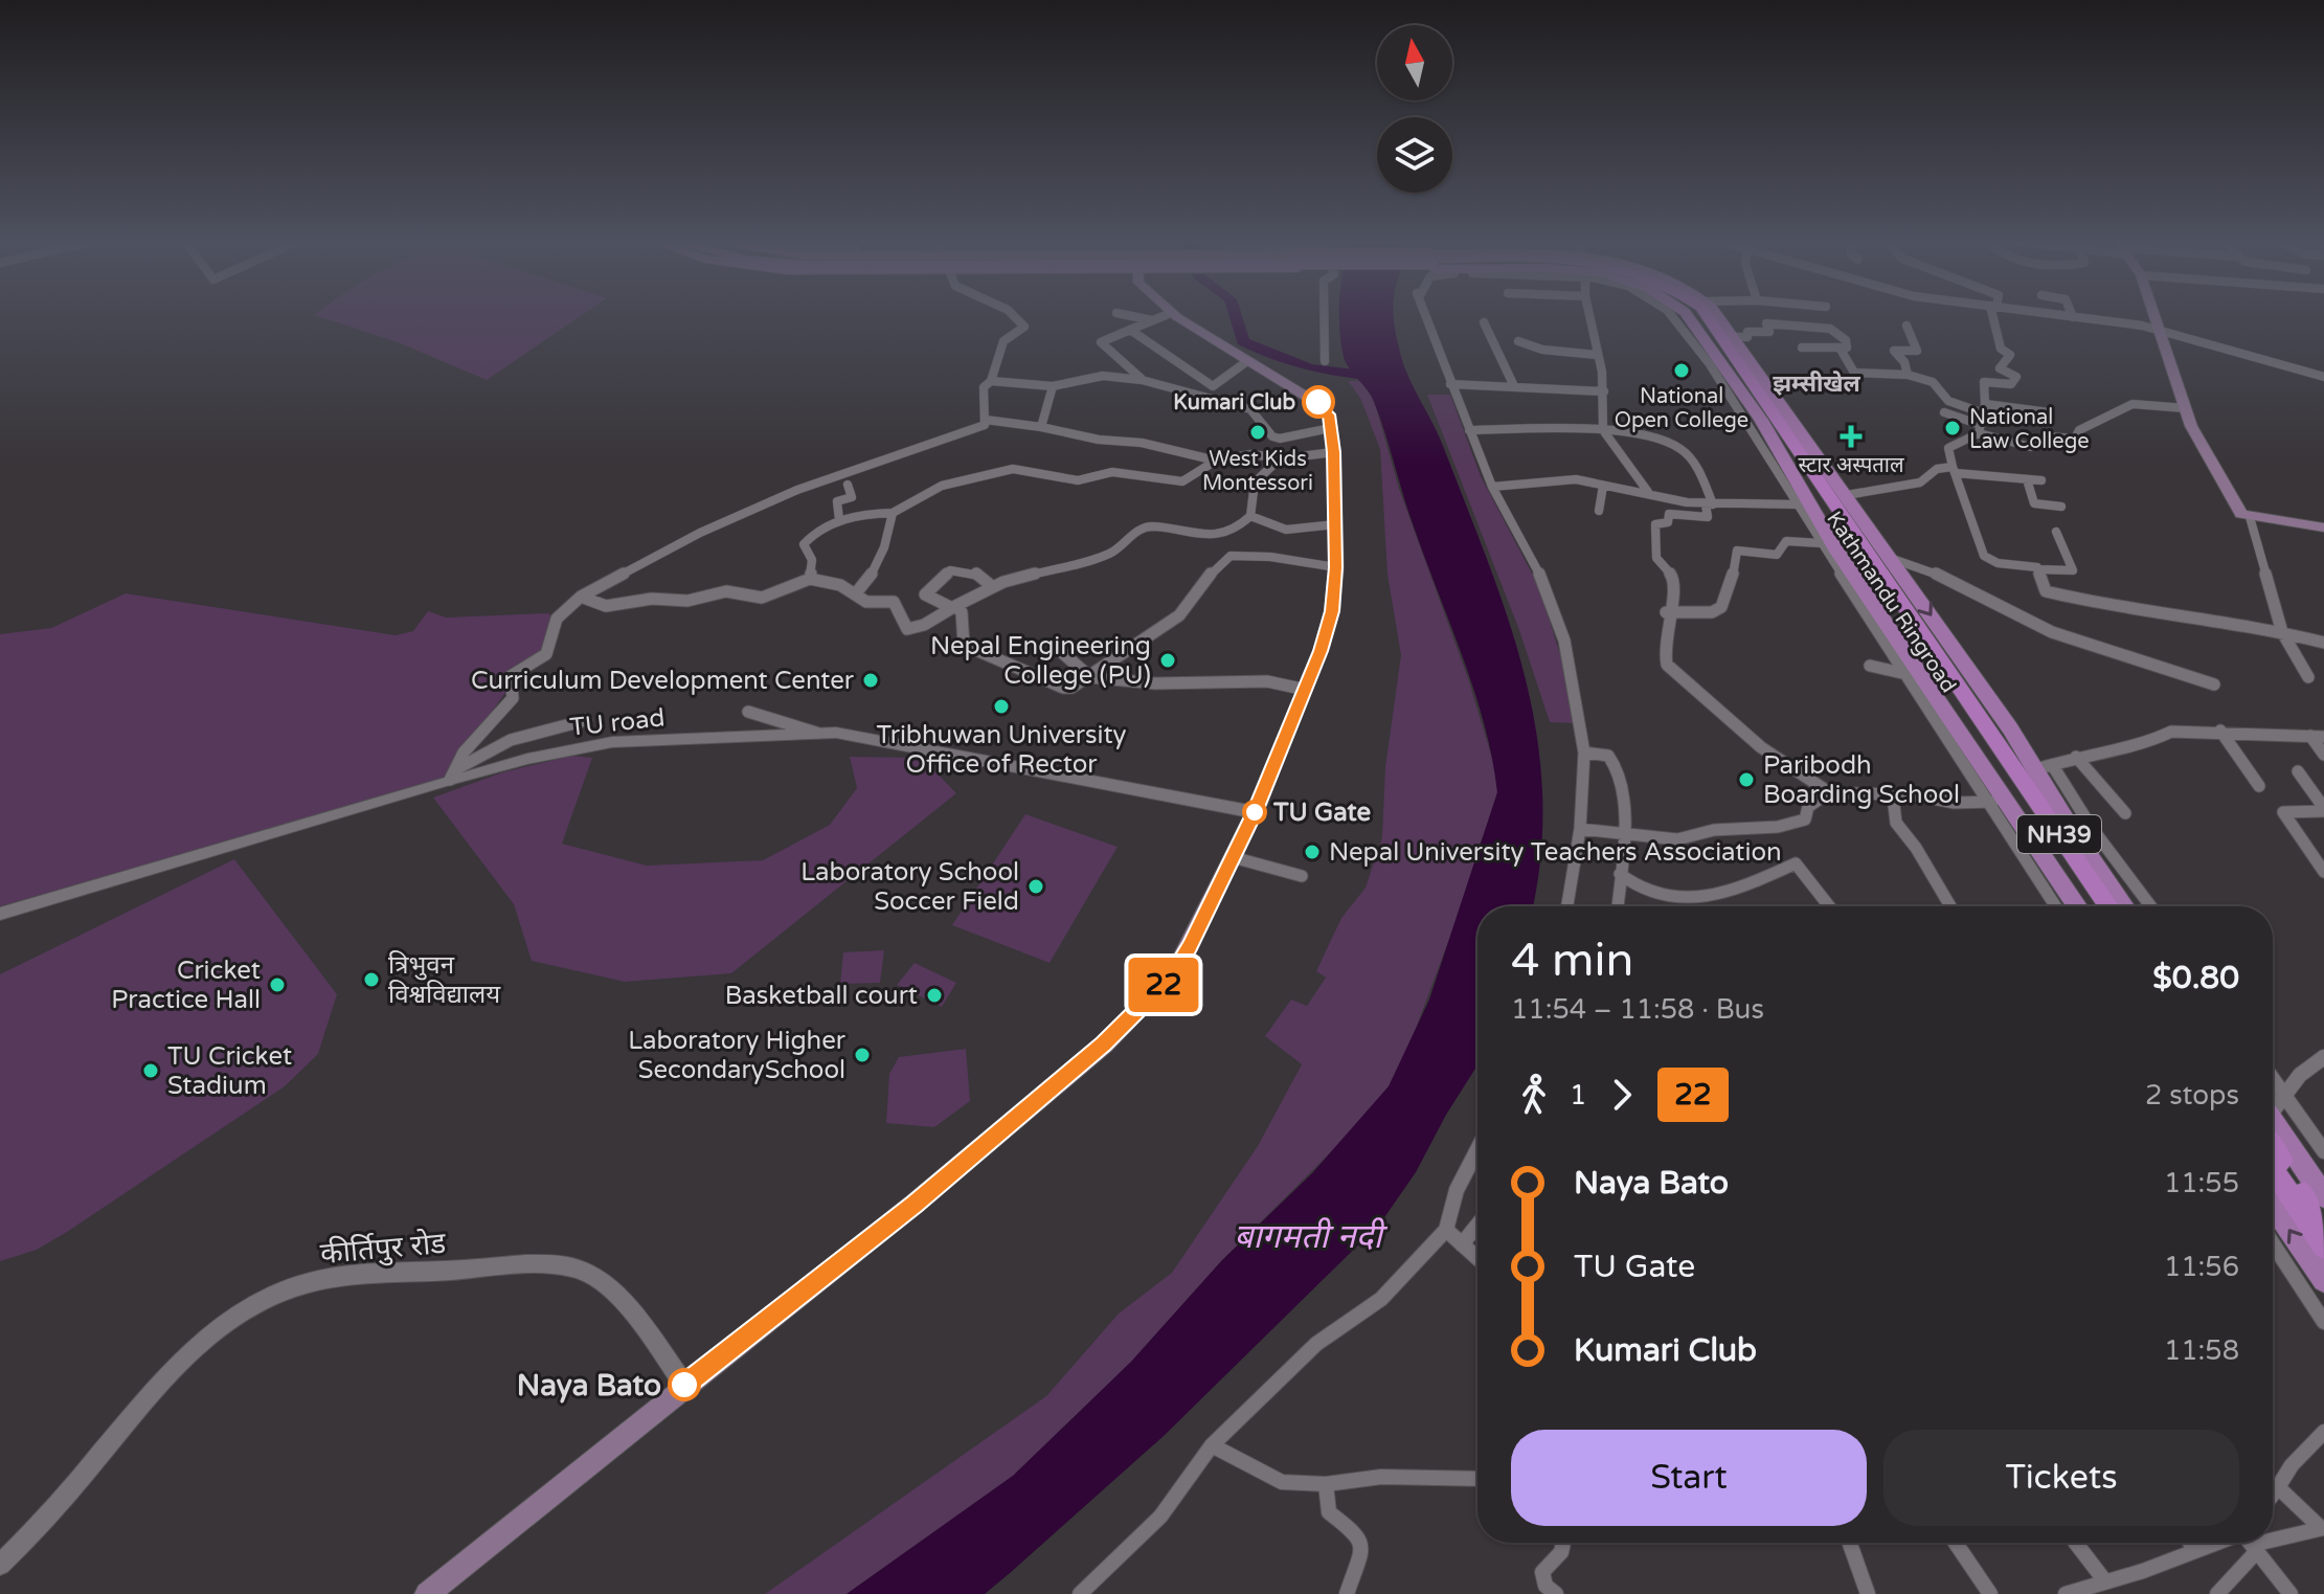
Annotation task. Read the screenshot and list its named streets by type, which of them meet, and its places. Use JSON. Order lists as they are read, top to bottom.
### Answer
{
  "streets": {
    "highway": ["Kathmandu Ringroad", "NH39"],
    "street": ["TU road", "कीर्तिपुर रोड"]
  },
  "districts": ["झम्सीखेल"],
  "water": ["बागमती नदी"],
  "places": {
    "other": [
      "National Open College",
      "Kumari Club",
      "National Law College",
      "West Kids Montessori",
      "Nepal Engineering College (PU)",
      "Curriculum Development Center",
      "Tribhuwan University Office of Rector",
      "Paribodh Boarding School",
      "TU Gate",
      "Nepal University Teachers Association",
      "Laboratory School Soccer Field",
      "त्रिभुवन विश्वविद्यालय",
      "Cricket Practice Hall",
      "Basketball court",
      "Laboratory Higher SecondarySchool",
      "TU Cricket Stadium",
      "Naya Bato"
    ],
    "health": ["स्टार अस्पताल"]
  },
  "lines": ["bus line 22"],
  "north": "top",
  "page": {
    "on_map": "22",
    "heading": ["4 min", "11:54 – 11:58 · Bus", "$0.80"],
    "legs": ["1", "22", "2 stops"],
    "list": [
      {
        "name": "Naya Bato",
        "value": "11:55"
      },
      {
        "name": "TU Gate",
        "value": "11:56"
      },
      {
        "name": "Kumari Club",
        "value": "11:58"
      }
    ],
    "buttons": ["Start", "Tickets"]
  }
}
